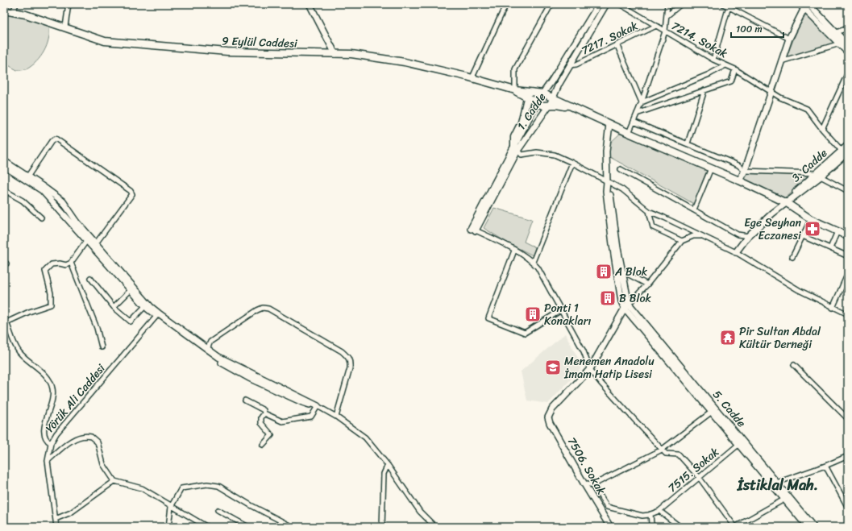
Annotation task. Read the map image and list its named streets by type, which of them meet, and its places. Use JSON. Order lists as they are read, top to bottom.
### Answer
{
  "streets": {
    "main road": ["9 Eylül Caddesi"],
    "street": [
      "7217. Sokak",
      "7214. Sokak",
      "1. Cadde",
      "3. Cadde",
      "Yörük Ali Caddesi",
      "5. Cadde",
      "7506. Sokak",
      "7515. Sokak"
    ]
  },
  "crossings": [
    ["7217. Sokak", "7214. Sokak"],
    ["7217. Sokak", "1. Cadde"],
    ["7214. Sokak", "3. Cadde"],
    ["9 Eylül Caddesi", "1. Cadde"],
    ["9 Eylül Caddesi", "3. Cadde"]
  ],
  "districts": ["İstiklal Mah."],
  "places": {
    "pharmacy": ["Ege Seyhan Eczanesi"],
    "building": ["A Blok", "B Blok", "Ponti 1 Konakları"],
    "temple": ["Pir Sultan Abdal Kültür Derneği"],
    "school or university": ["Menemen Anadolu İmam Hatip Lisesi"]
  },
  "scale_bar": "100 m"
}
